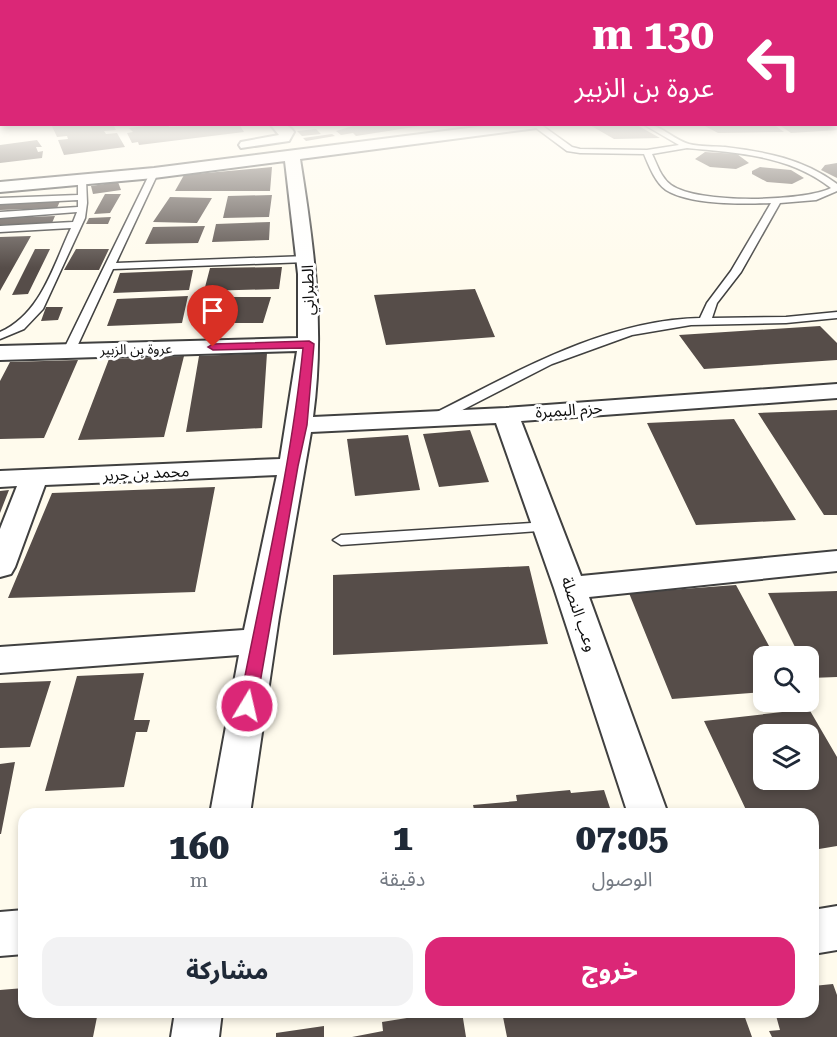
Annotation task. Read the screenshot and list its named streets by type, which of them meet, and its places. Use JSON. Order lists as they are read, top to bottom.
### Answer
{
  "streets": {
    "street": [
      "الطبراني",
      "عروة بن الزبير",
      "حزم البمبرة",
      "محمد بن جرير",
      "وعب النصلة"
    ]
  },
  "crossings": [
    ["الطبراني", "عروة بن الزبير"],
    ["الطبراني", "حزم البمبرة"],
    ["الطبراني", "محمد بن جرير"],
    ["حزم البمبرة", "وعب النصلة"]
  ],
  "page": {
    "turn": ["130 m", "عروة بن الزبير"],
    "eta": [
      "07:05",
      "الوصول",
      "1",
      "دقيقة",
      "160",
      "m"
    ],
    "buttons": ["خروج", "مشاركة"]
  }
}
